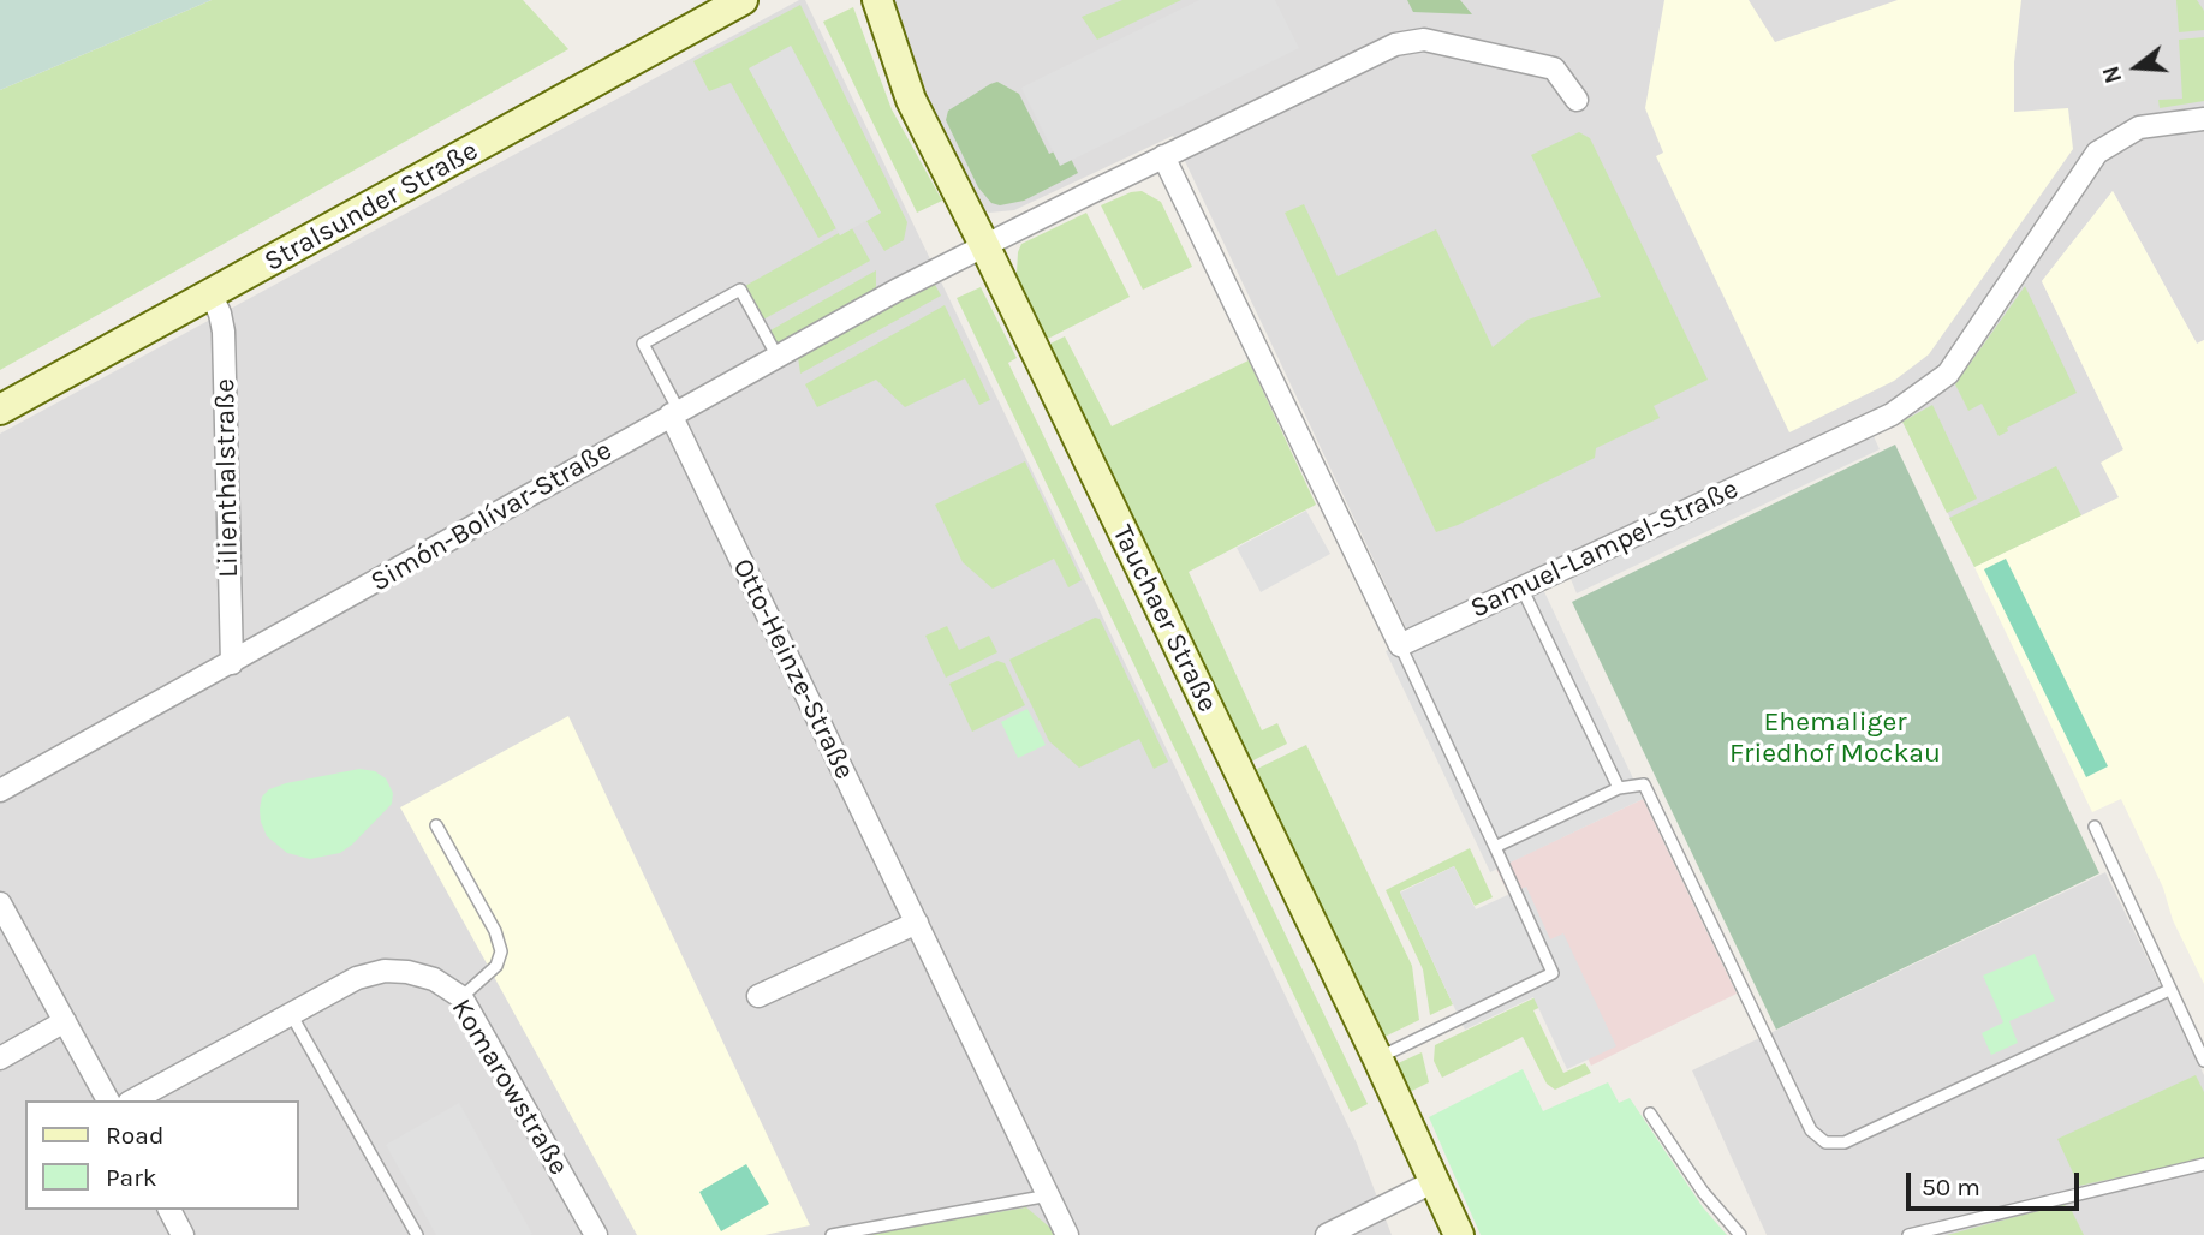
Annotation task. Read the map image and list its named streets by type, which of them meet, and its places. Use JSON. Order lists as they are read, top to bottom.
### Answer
{
  "streets": {
    "street": [
      "Stralsunder Straße",
      "Lilienthalstraße",
      "Simón-Bolívar-Straße",
      "Samuel-Lampel-Straße",
      "Tauchaer Straße",
      "Otto-Heinze-Straße",
      "Komarowstraße"
    ]
  },
  "crossings": [
    ["Stralsunder Straße", "Lilienthalstraße"],
    ["Lilienthalstraße", "Simón-Bolívar-Straße"],
    ["Simón-Bolívar-Straße", "Tauchaer Straße"],
    ["Simón-Bolívar-Straße", "Otto-Heinze-Straße"]
  ],
  "parks": ["Ehemaliger Friedhof Mockau"],
  "legend": ["Road", "Park"],
  "scale_bar": "50 m",
  "north": "left"
}
